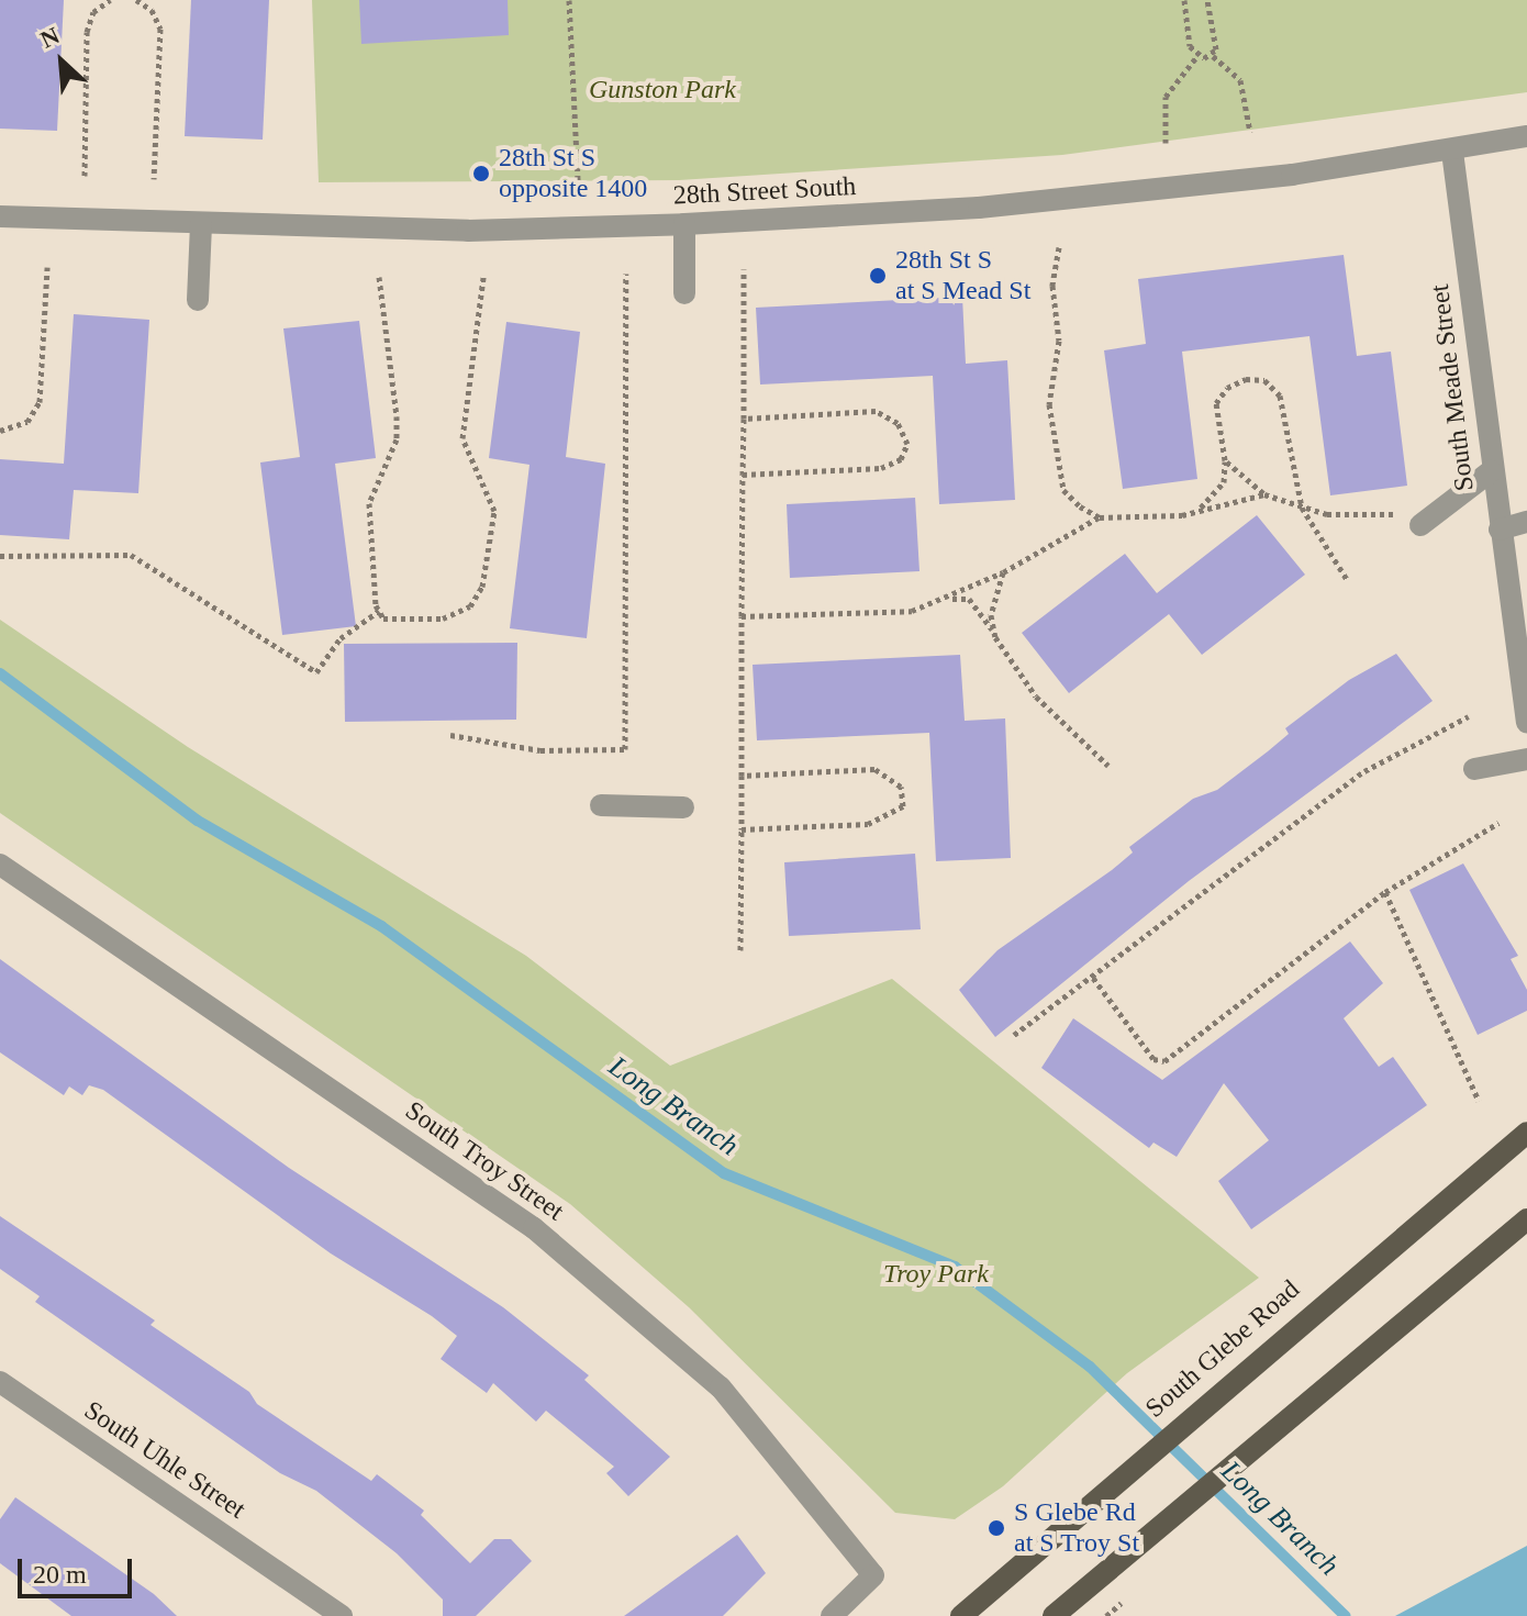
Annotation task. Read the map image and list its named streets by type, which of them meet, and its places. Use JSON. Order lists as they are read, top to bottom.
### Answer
{
  "streets": {
    "main road": ["South Glebe Road"],
    "street": [
      "28th Street South",
      "South Meade Street",
      "South Troy Street",
      "South Uhle Street"
    ]
  },
  "crossings": [
    ["28th Street South", "South Meade Street"]
  ],
  "water": ["Long Branch"],
  "parks": ["Gunston Park", "Troy Park"],
  "places": ["28th St S opposite 1400", "28th St S at S Mead St", "S Glebe Rd at S Troy St"],
  "scale_bar": "20 m",
  "north": "top left"
}
